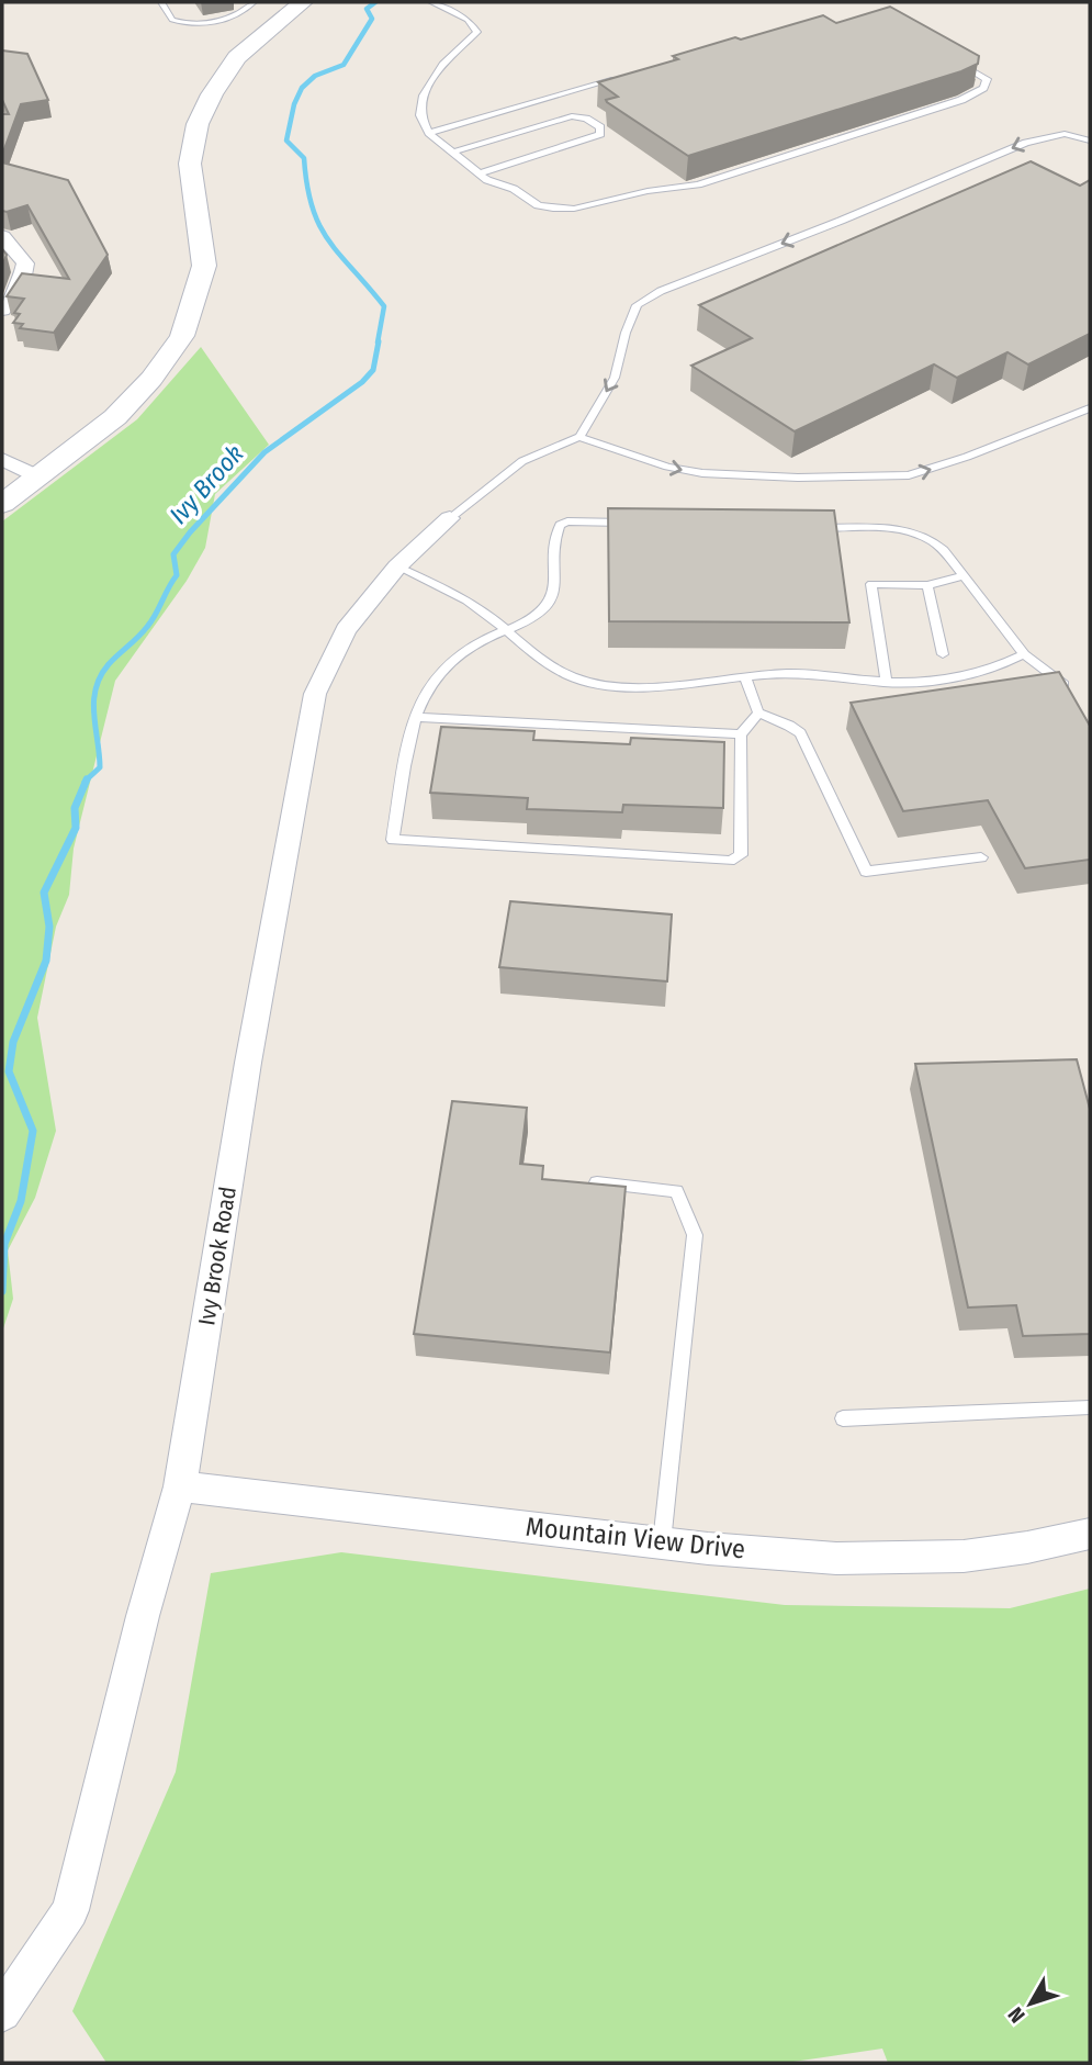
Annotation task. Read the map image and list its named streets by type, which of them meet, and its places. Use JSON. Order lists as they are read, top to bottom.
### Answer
{
  "streets": {
    "street": ["Ivy Brook Road", "Mountain View Drive"]
  },
  "crossings": [
    ["Ivy Brook Road", "Mountain View Drive"]
  ],
  "water": ["Ivy Brook"],
  "north": "bottom left"
}
